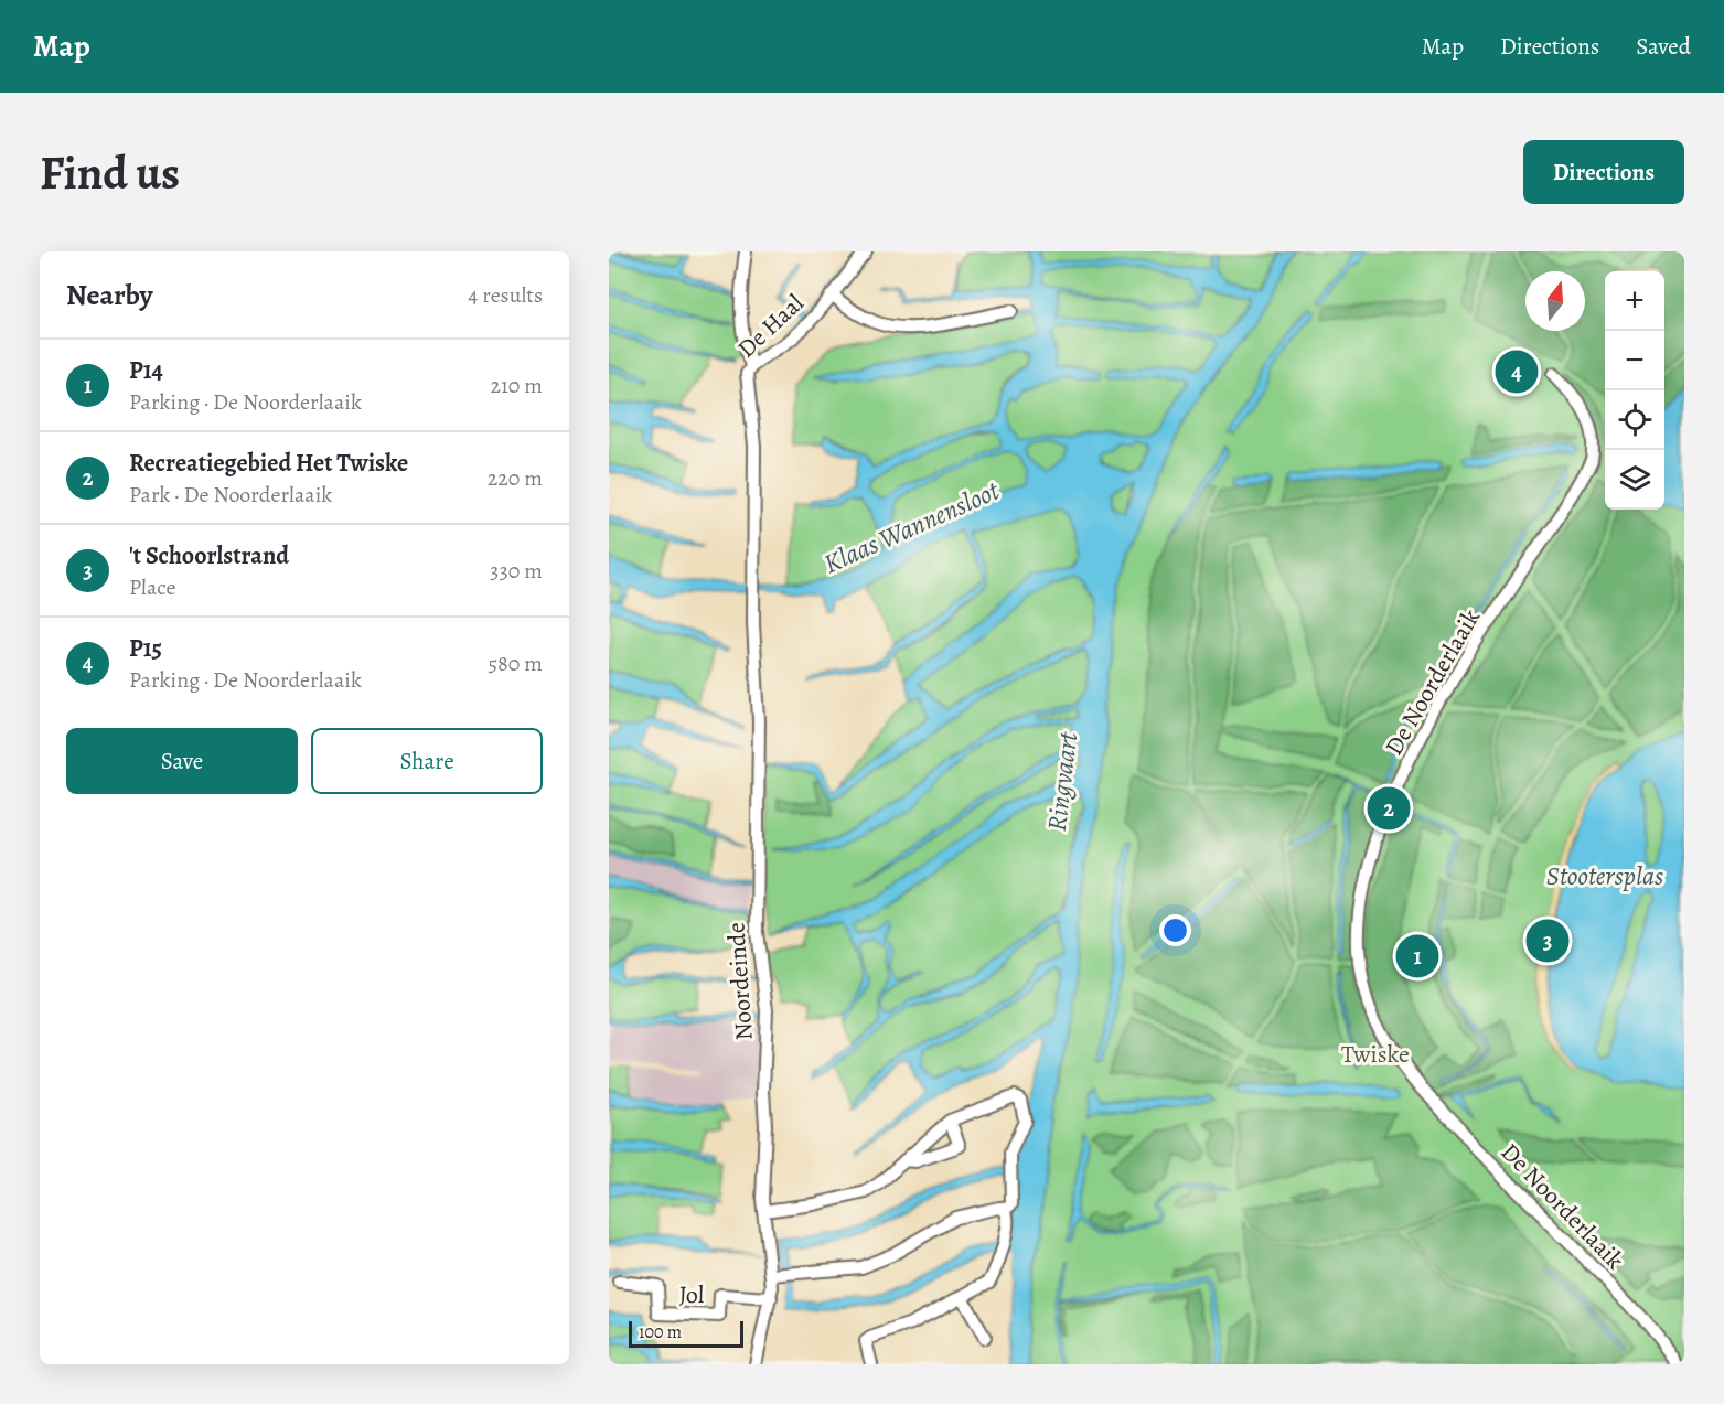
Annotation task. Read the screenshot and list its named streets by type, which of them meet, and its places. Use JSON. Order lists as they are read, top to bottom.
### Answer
{
  "streets": {
    "street": [
      "De Haal",
      "De Noorderlaaik",
      "Noordeinde",
      "Jol"
    ]
  },
  "crossings": [
    ["De Haal", "Noordeinde"],
    ["Noordeinde", "Jol"]
  ],
  "water": ["Klaas Wannensloot", "Ringvaart", "Stootersplas"],
  "parks": ["Twiske"],
  "scale_bar": "100 m",
  "north": "top",
  "page": {
    "header": "Map",
    "nav": ["Map", "Directions", "Saved"],
    "buttons": [
      "Directions",
      ["Save", "Share"]
    ],
    "title": "Find us",
    "heading": ["Nearby", "4 results"],
    "map_buttons": ["+", "−"],
    "list": [
      {
        "mark": "1",
        "name": "P14",
        "note": "Parking · De Noorderlaaik",
        "value": "210 m"
      },
      {
        "mark": "2",
        "name": "Recreatiegebied Het Twiske",
        "note": "Park · De Noorderlaaik",
        "value": "220 m"
      },
      {
        "mark": "3",
        "name": "'t Schoorlstrand",
        "note": "Place",
        "value": "330 m"
      },
      {
        "mark": "4",
        "name": "P15",
        "note": "Parking · De Noorderlaaik",
        "value": "580 m"
      }
    ],
    "pins": [
      "4",
      "2",
      "3",
      "1"
    ],
    "scale": "100 m"
  }
}
